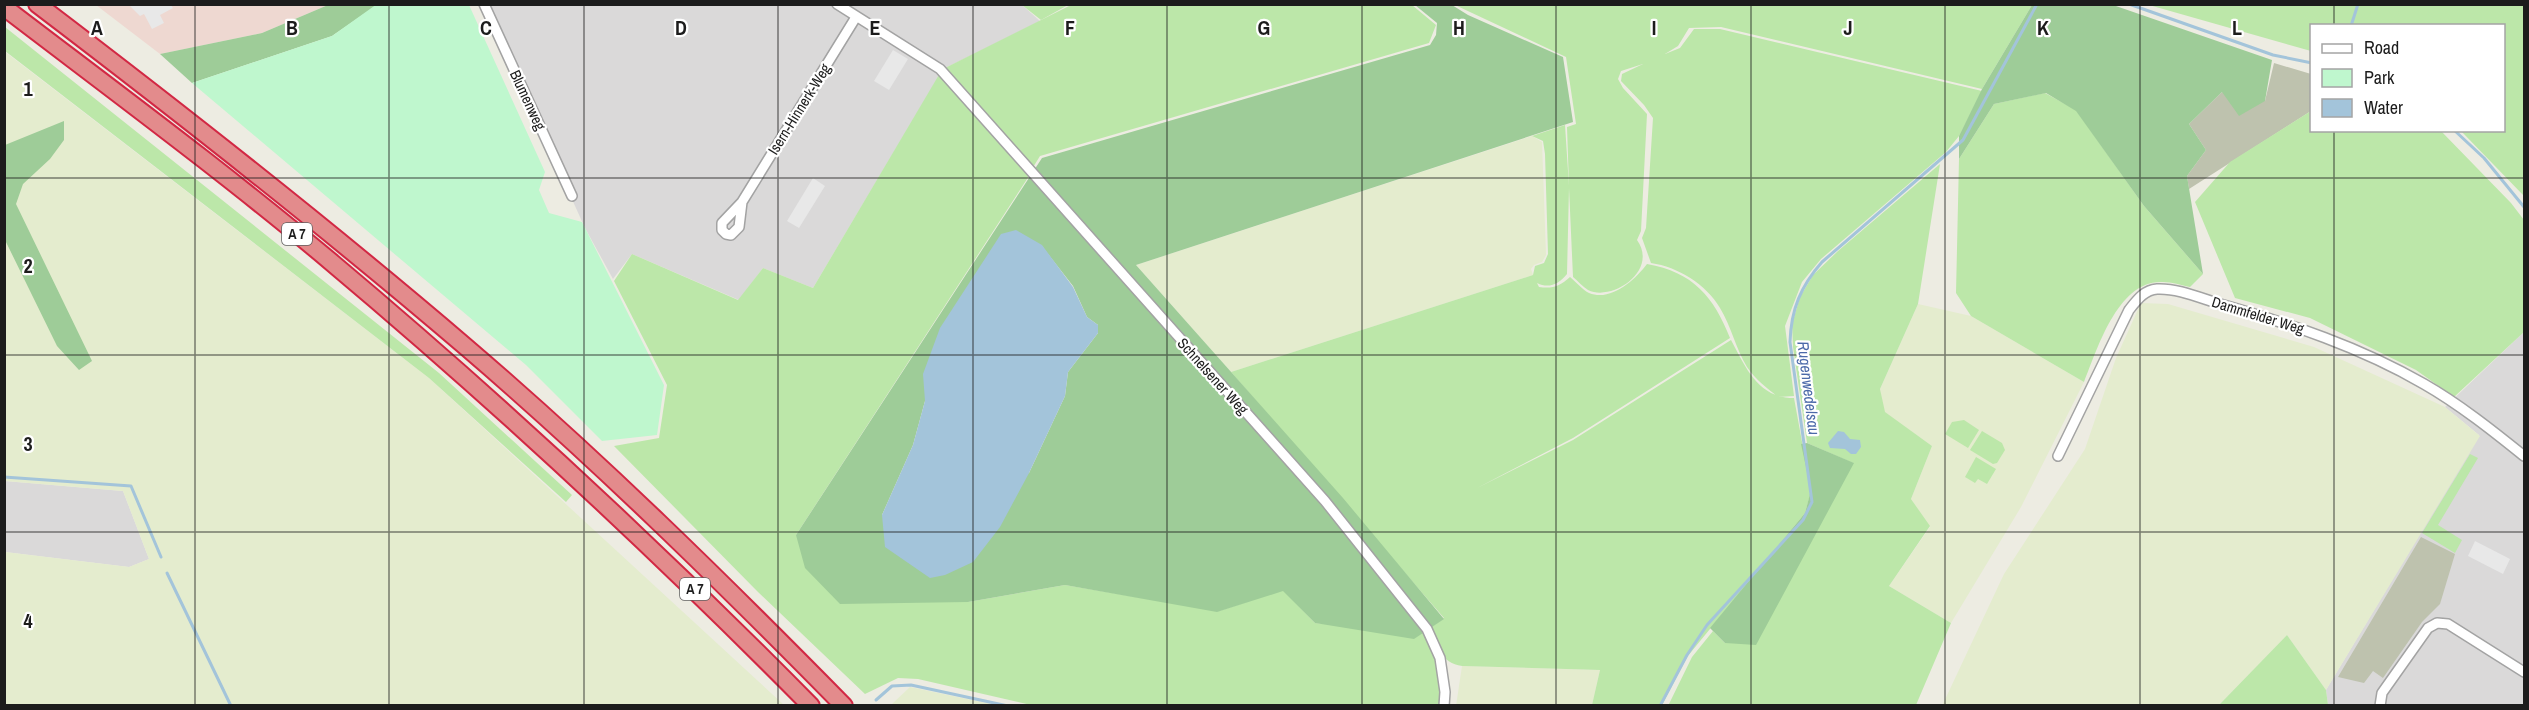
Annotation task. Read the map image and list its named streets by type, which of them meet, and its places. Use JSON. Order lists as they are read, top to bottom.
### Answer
{
  "streets": {
    "highway": ["A 7"],
    "street": [
      "Blumenweg",
      "Isern-Hinnerk-Weg",
      "Dammfelder Weg",
      "Schnelsener Weg"
    ]
  },
  "crossings": [
    ["Isern-Hinnerk-Weg", "Schnelsener Weg"]
  ],
  "water": ["Rugenwedelsau"],
  "legend": ["Road", "Park", "Water"],
  "grid": {
    "columns": [
      "A",
      "B",
      "C",
      "D",
      "E",
      "F",
      "G",
      "H",
      "I",
      "J",
      "K",
      "L"
    ],
    "rows": [
      "1",
      "2",
      "3",
      "4"
    ]
  }
}
